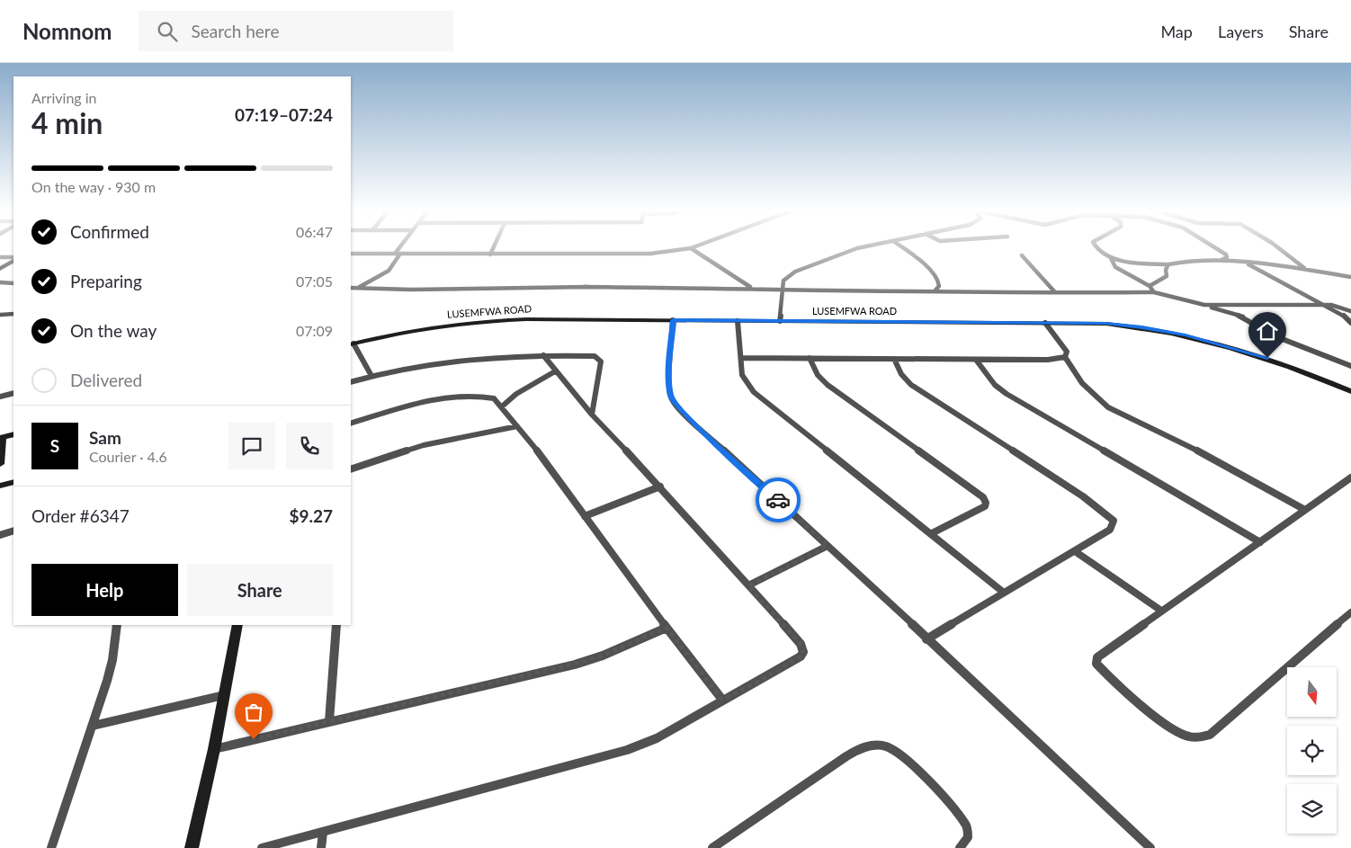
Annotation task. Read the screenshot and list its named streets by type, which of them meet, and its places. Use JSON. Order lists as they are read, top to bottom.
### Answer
{
  "streets": {
    "street": ["LUSEMFWA ROAD"]
  },
  "north": "bottom",
  "page": {
    "header": "Nomnom",
    "search": "Search here",
    "nav": ["Map", "Layers", "Share"],
    "heading": ["4 min", "Arriving in", "07:19–07:24"],
    "panel": [
      "Sam",
      "Courier · 4.6",
      "Order #6347",
      "$9.27"
    ],
    "bar": "On the way · 930 m",
    "list": [
      ["Confirmed", "06:47"],
      ["Preparing", "07:05"],
      ["On the way", "07:09"],
      "Delivered"
    ],
    "round": "S",
    "buttons": ["Help", "Share"]
  }
}
